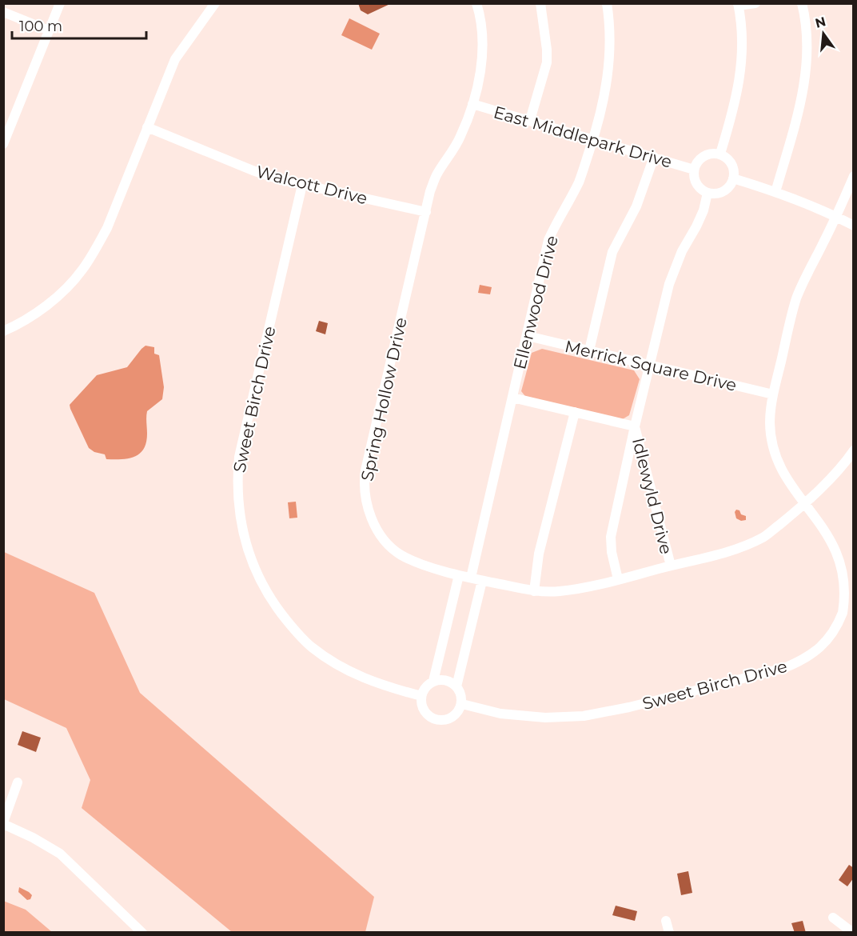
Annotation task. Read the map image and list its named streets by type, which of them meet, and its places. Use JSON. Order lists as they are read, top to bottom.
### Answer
{
  "streets": {
    "street": [
      "East Middlepark Drive",
      "Walcott Drive",
      "Ellenwood Drive",
      "Merrick Square Drive",
      "Sweet Birch Drive",
      "Spring Hollow Drive",
      "Idlewyld Drive"
    ]
  },
  "crossings": [
    ["East Middlepark Drive", "Ellenwood Drive"],
    ["East Middlepark Drive", "Spring Hollow Drive"],
    ["East Middlepark Drive", "Idlewyld Drive"],
    ["Walcott Drive", "Sweet Birch Drive"],
    ["Walcott Drive", "Spring Hollow Drive"],
    ["Ellenwood Drive", "Merrick Square Drive"],
    ["Ellenwood Drive", "Spring Hollow Drive"],
    ["Merrick Square Drive", "Sweet Birch Drive"],
    ["Merrick Square Drive", "Idlewyld Drive"],
    ["Sweet Birch Drive", "Spring Hollow Drive"],
    ["Spring Hollow Drive", "Idlewyld Drive"]
  ],
  "scale_bar": "100 m",
  "north": "top"
}
